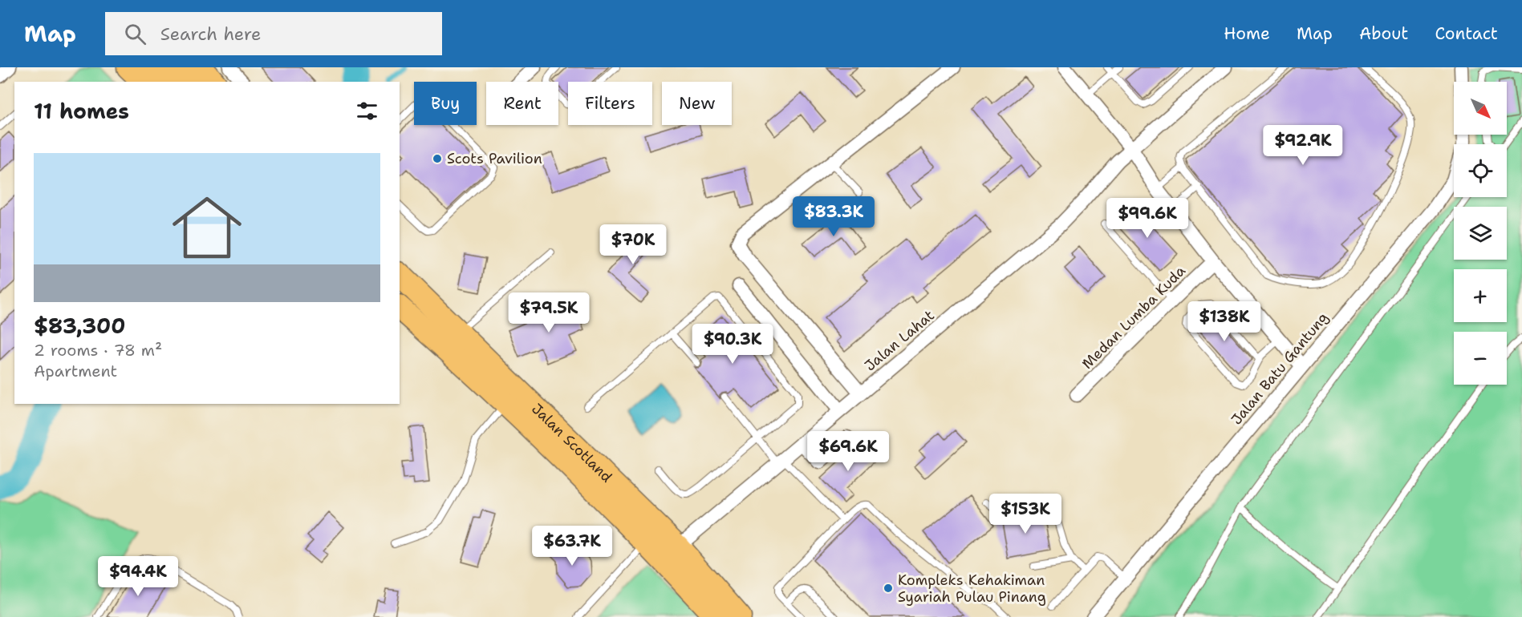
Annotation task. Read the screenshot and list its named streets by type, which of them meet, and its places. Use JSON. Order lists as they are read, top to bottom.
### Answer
{
  "streets": {
    "highway": ["Jalan Scotland"],
    "street": ["Medan Lumba Kuda", "Jalan Lahat", "Jalan Batu Gantung"]
  },
  "crossings": [
    ["Jalan Lahat", "Jalan Scotland"]
  ],
  "places": ["Scots Pavilion", "Kompleks Kehakiman Syariah Pulau Pinang"],
  "north": "bottom right",
  "page": {
    "header": "Map",
    "search": "Search here",
    "nav": [
      "Home",
      "Map",
      "About",
      "Contact"
    ],
    "map_buttons": ["+", "−"],
    "chip": [
      "Buy",
      "Rent",
      "Filters",
      "New"
    ],
    "heading": "11 homes",
    "price": [
      "$92.9K",
      "$83.3K",
      "$99.6K",
      "$70K",
      "$79.5K",
      "$138K",
      "$90.3K",
      "$69.6K",
      "$153K",
      "$63.7K",
      "$94.4K"
    ],
    "list": [
      {
        "name": "$83,300",
        "note": "2 rooms · 78 m² · Apartment"
      }
    ]
  }
}
